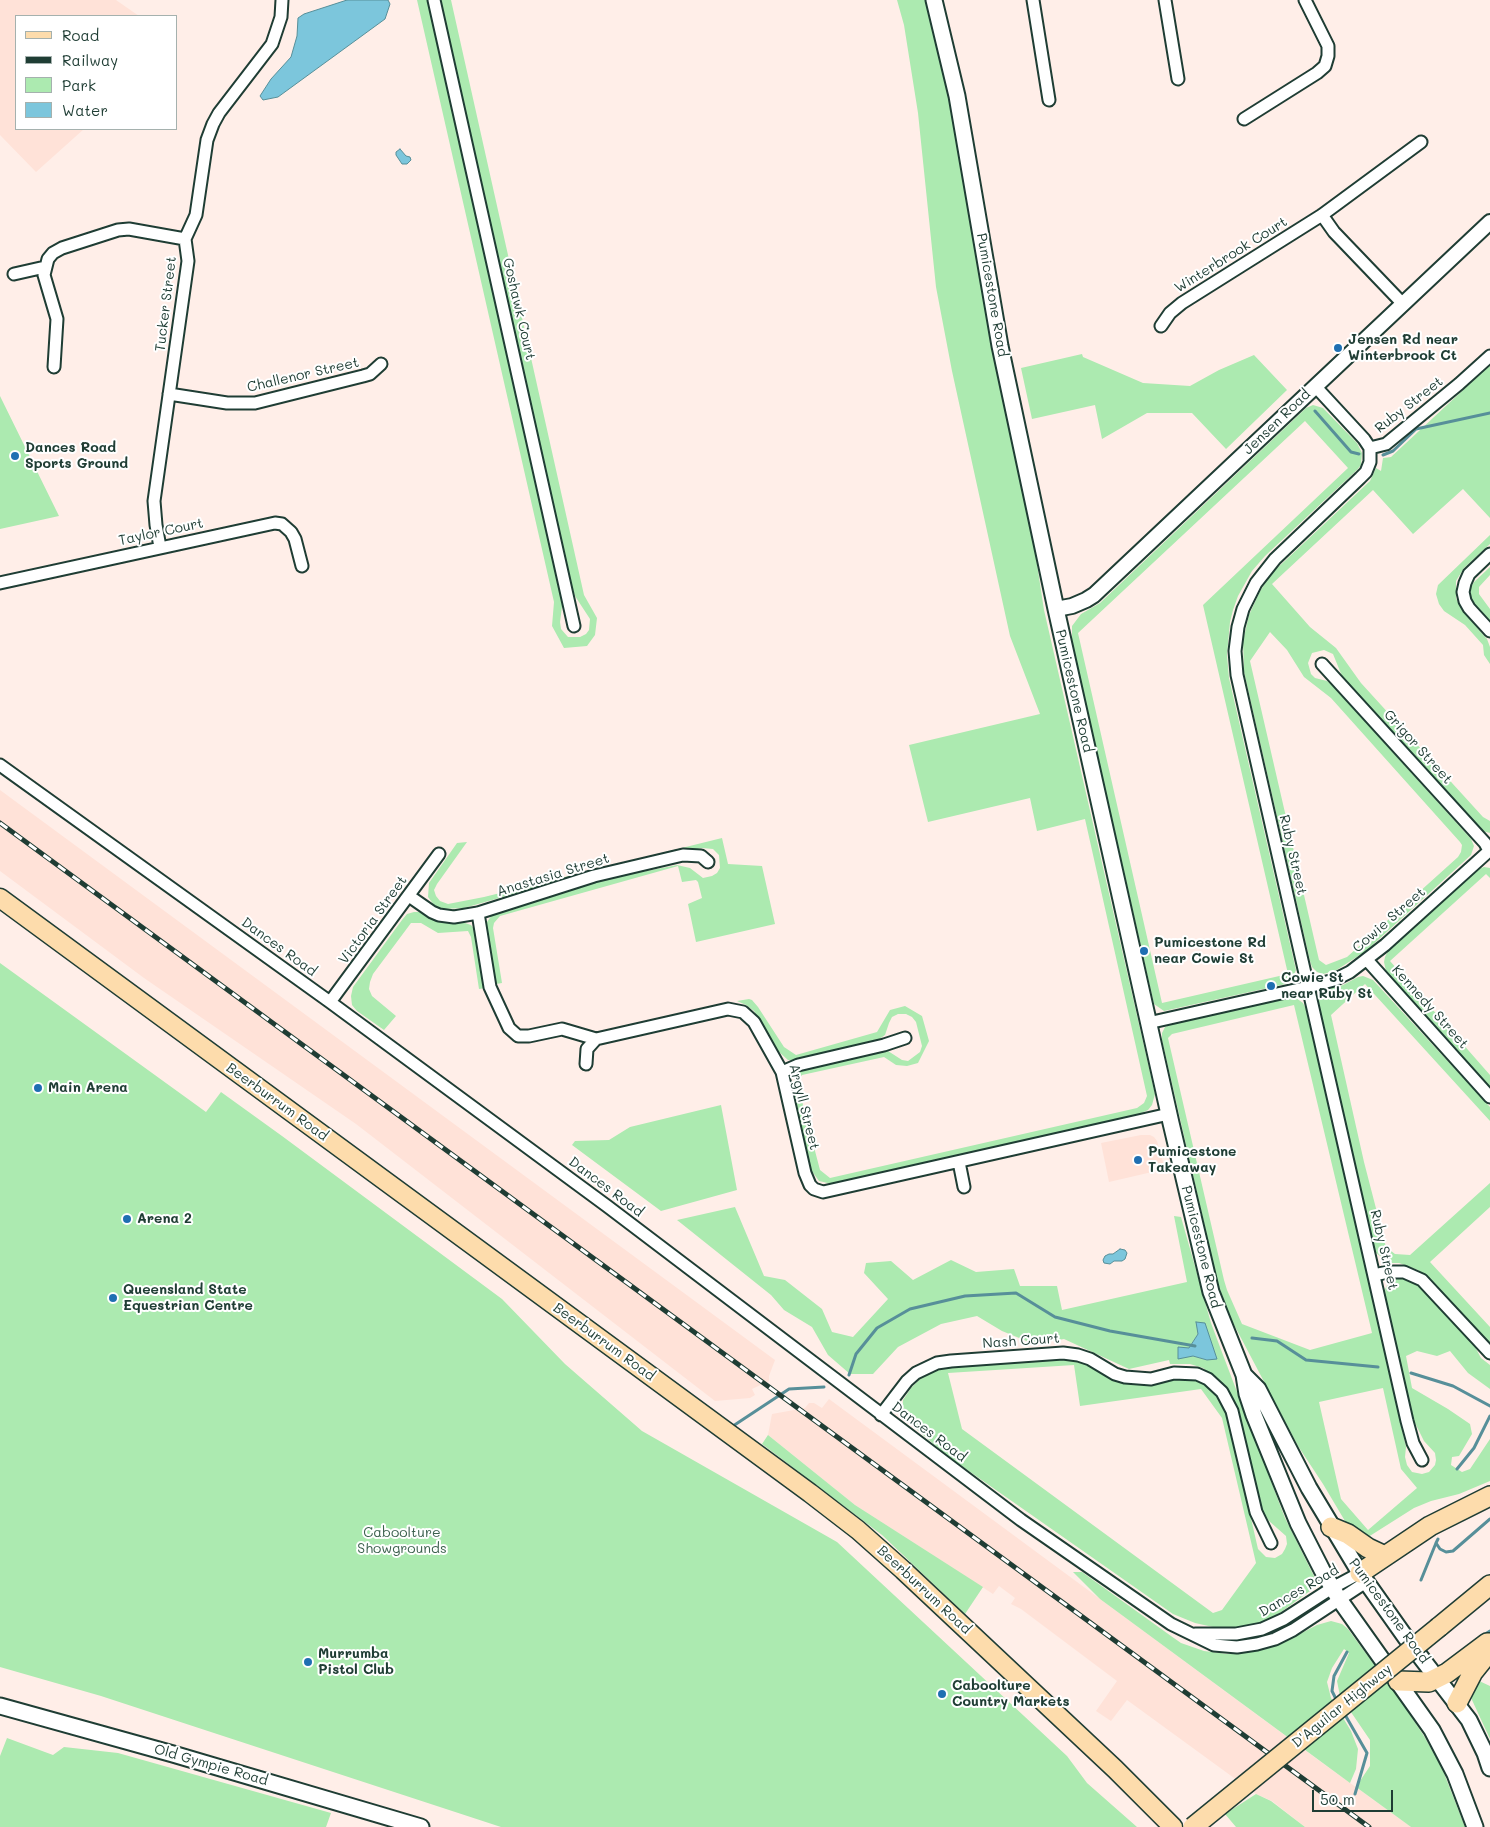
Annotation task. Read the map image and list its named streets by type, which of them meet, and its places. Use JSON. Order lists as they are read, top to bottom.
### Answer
{
  "streets": {
    "highway": ["D'Aguilar Highway"],
    "main road": ["Pumicestone Road", "Beerburrum Road", "Old Gympie Road"],
    "street": [
      "Winterbrook Court",
      "Tucker Street",
      "Goshawk Court",
      "Challenor Street",
      "Ruby Street",
      "Jensen Road",
      "Taylor Court",
      "Grigor Street",
      "Anastasia Street",
      "Victoria Street",
      "Cowie Street",
      "Dances Road",
      "Kennedy Street",
      "Argyll Street",
      "Nash Court"
    ]
  },
  "crossings": [
    ["Pumicestone Road", "Jensen Road"],
    ["Pumicestone Road", "Cowie Street"],
    ["Pumicestone Road", "Dances Road"],
    ["Pumicestone Road", "Argyll Street"],
    ["Tucker Street", "Challenor Street"],
    ["Tucker Street", "Taylor Court"],
    ["Ruby Street", "Cowie Street"],
    ["Grigor Street", "Cowie Street"],
    ["Anastasia Street", "Victoria Street"],
    ["Anastasia Street", "Argyll Street"],
    ["Victoria Street", "Dances Road"],
    ["Cowie Street", "Kennedy Street"],
    ["Dances Road", "Nash Court"]
  ],
  "parks": ["Caboolture Showgrounds"],
  "places": [
    "Jensen Rd near Winterbrook Ct",
    "Dances Road Sports Ground",
    "Pumicestone Rd near Cowie St",
    "Cowie St near Ruby St",
    "Main Arena",
    "Pumicestone Takeaway",
    "Arena 2",
    "Queensland State Equestrian Centre",
    "Murrumba Pistol Club",
    "Caboolture Country Markets"
  ],
  "legend": [
    "Road",
    "Railway",
    "Park",
    "Water"
  ],
  "scale_bar": "50 m"
}
